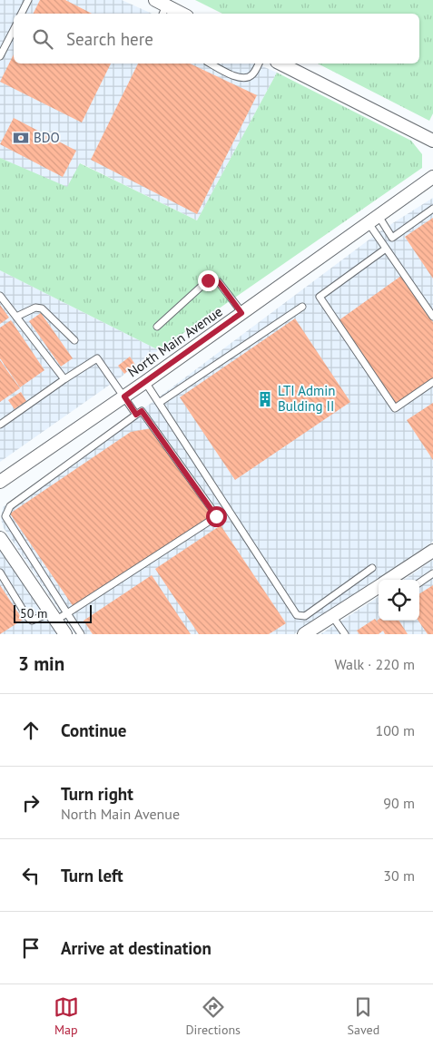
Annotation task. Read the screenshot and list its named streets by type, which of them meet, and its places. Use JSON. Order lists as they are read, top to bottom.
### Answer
{
  "streets": {
    "street": ["North Main Avenue"]
  },
  "places": {
    "bank": ["BDO"],
    "building": ["LTI Admin Bulding II"]
  },
  "scale_bar": "50 m",
  "page": {
    "search": "Search here",
    "scale": "50 m",
    "heading": ["3 min", "Walk · 220 m"],
    "list": [
      ["Continue", "100 m"],
      ["Turn right", "North Main Avenue", "90 m"],
      ["Turn left", "30 m"],
      "Arrive at destination"
    ],
    "nav": ["Map", "Directions", "Saved"]
  }
}
